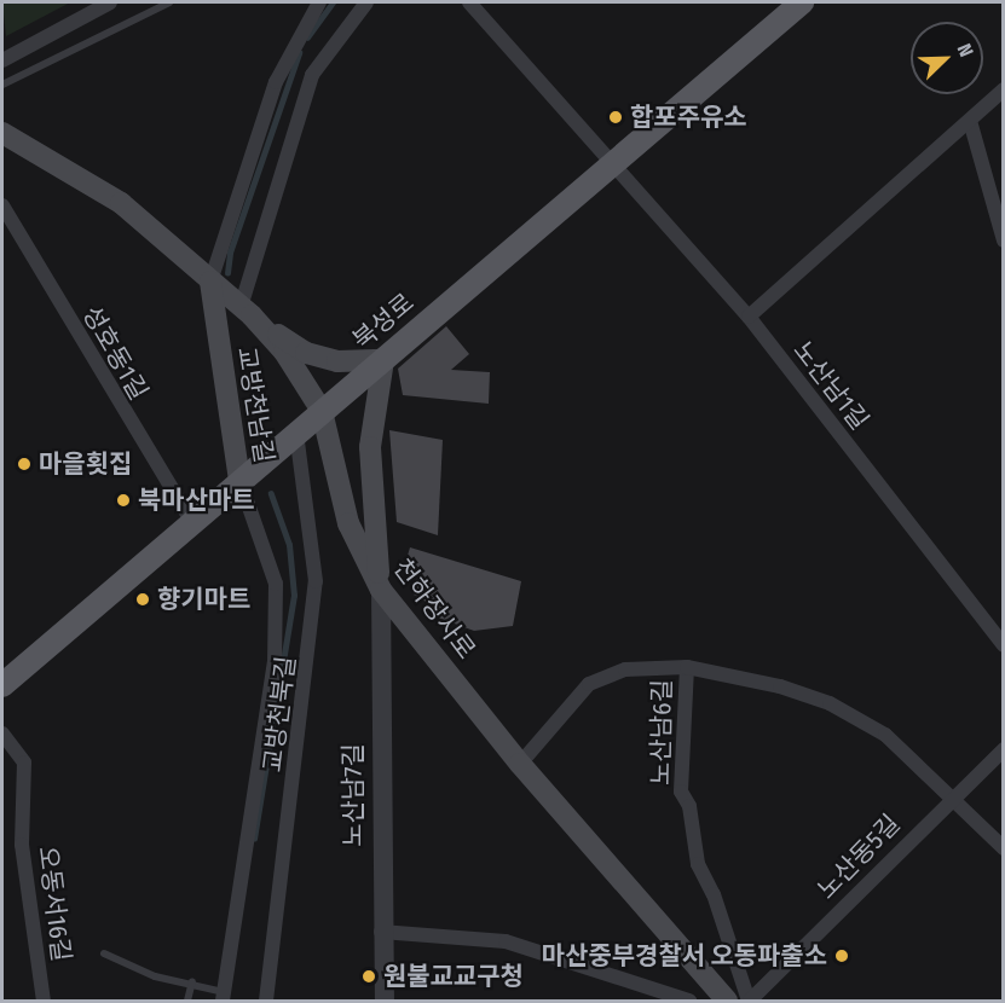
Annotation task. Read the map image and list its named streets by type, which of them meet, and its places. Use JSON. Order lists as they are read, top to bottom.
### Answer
{
  "streets": {
    "main road": ["북성로", "교방천남길", "천하장사로"],
    "street": [
      "성호동1길",
      "노산남1길",
      "교방천북길",
      "노산남6길",
      "노산남7길",
      "노산동5길",
      "오동서16길"
    ]
  },
  "crossings": [
    ["북성로", "성호동1길"],
    ["북성로", "노산남1길"],
    ["북성로", "교방천남길"],
    ["북성로", "천하장사로"],
    ["북성로", "교방천북길"],
    ["교방천남길", "천하장사로"],
    ["천하장사로", "노산남7길"],
    ["노산남6길", "노산동5길"]
  ],
  "places": [
    "합포주유소",
    "마을횟집",
    "북마산마트",
    "향기마트",
    "마산중부경찰서 오동파출소",
    "원불교교구청"
  ],
  "north": "top right"
}
